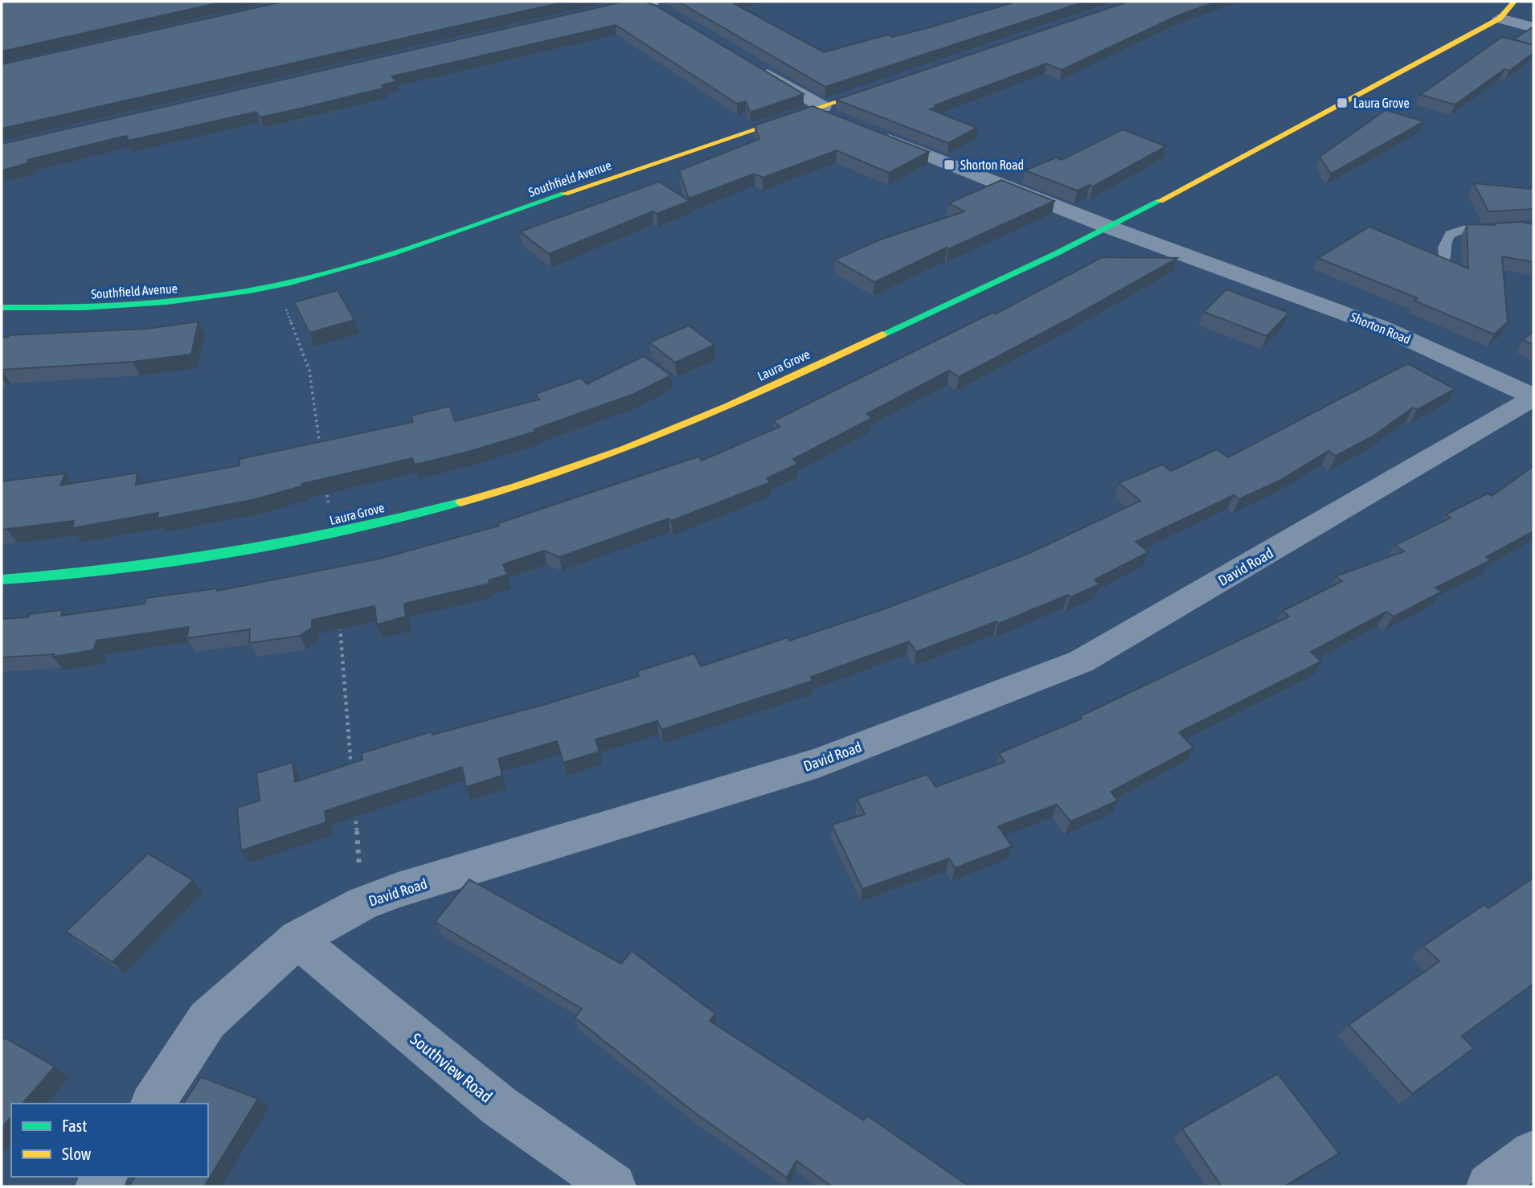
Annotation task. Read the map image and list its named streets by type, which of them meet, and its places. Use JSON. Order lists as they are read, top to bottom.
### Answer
{
  "streets": {
    "street": [
      "Southfield Avenue",
      "Shorton Road",
      "Laura Grove",
      "David Road",
      "Southview Road"
    ]
  },
  "crossings": [
    ["Shorton Road", "Laura Grove"],
    ["Shorton Road", "David Road"],
    ["David Road", "Southview Road"]
  ],
  "places": {
    "transit": ["Laura Grove", "Shorton Road"]
  },
  "legend": ["Fast", "Slow"]
}
